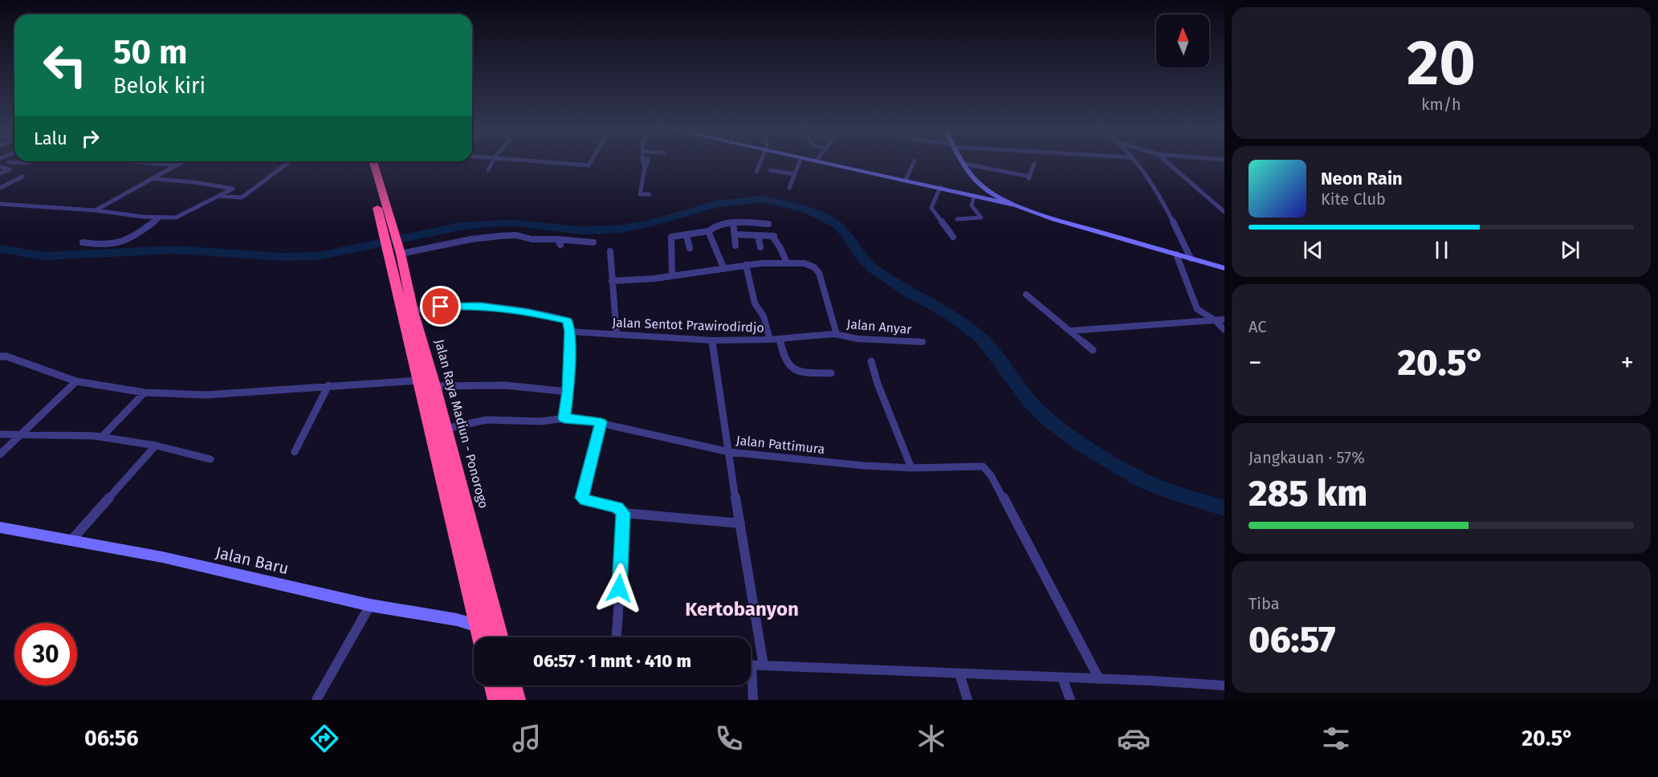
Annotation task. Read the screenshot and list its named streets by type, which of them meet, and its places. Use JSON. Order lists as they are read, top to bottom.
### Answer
{
  "streets": {
    "highway": ["Jalan Raya Madiun - Ponorogo"],
    "street": [
      "Jalan Sentot Prawirodirdjo",
      "Jalan Anyar",
      "Jalan Pattimura",
      "Jalan Baru"
    ]
  },
  "crossings": [
    ["Jalan Sentot Prawirodirdjo", "Jalan Anyar"],
    ["Jalan Raya Madiun - Ponorogo", "Jalan Pattimura"],
    ["Jalan Raya Madiun - Ponorogo", "Jalan Baru"]
  ],
  "districts": ["Kertobanyon"],
  "north": "top",
  "page": {
    "tile": [
      ["20", "km/h"],
      "AC",
      ["Jangkauan · 57%", "285 km"],
      ["Tiba", "06:57"]
    ],
    "turn": ["50 m", "Belok kiri"],
    "then": "Lalu",
    "song": ["Neon Rain", "Kite Club"],
    "heat": ["−", "20.5°", "+"],
    "limit": "30",
    "trip": "06:57 · 1 mnt · 410 m",
    "tabs": ["06:56", "20.5°"]
  }
}
